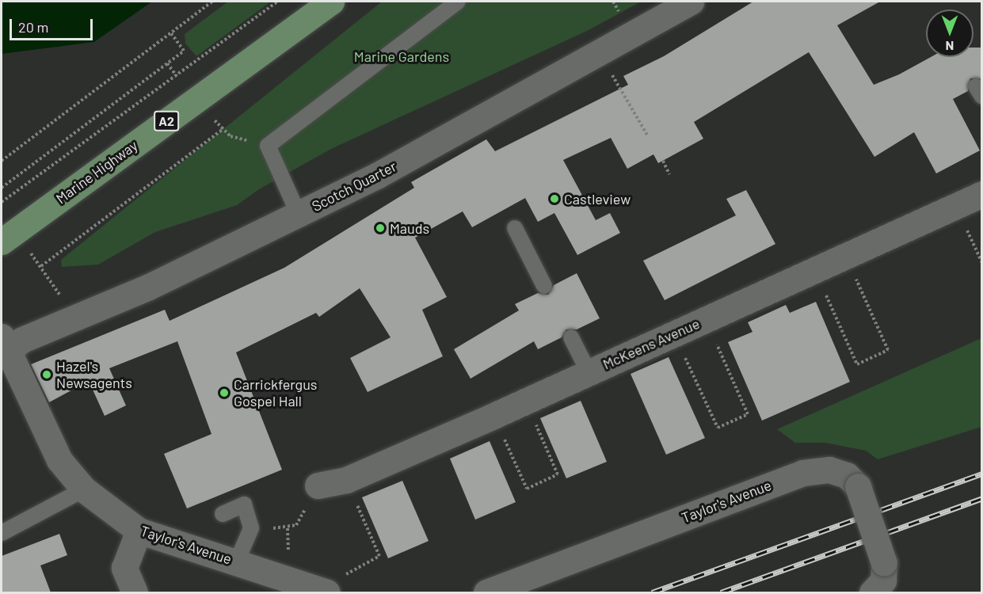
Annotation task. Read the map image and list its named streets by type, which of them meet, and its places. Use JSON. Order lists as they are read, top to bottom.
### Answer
{
  "streets": {
    "main road": ["A2", "Marine Highway"],
    "street": ["Scotch Quarter", "McKeens Avenue", "Taylor's Avenue"]
  },
  "crossings": [
    ["Scotch Quarter", "Taylor's Avenue"]
  ],
  "parks": ["Marine Gardens"],
  "places": [
    "Castleview",
    "Mauds",
    "Hazel's Newsagents",
    "Carrickfergus Gospel Hall"
  ],
  "scale_bar": "20 m",
  "north": "bottom"
}
